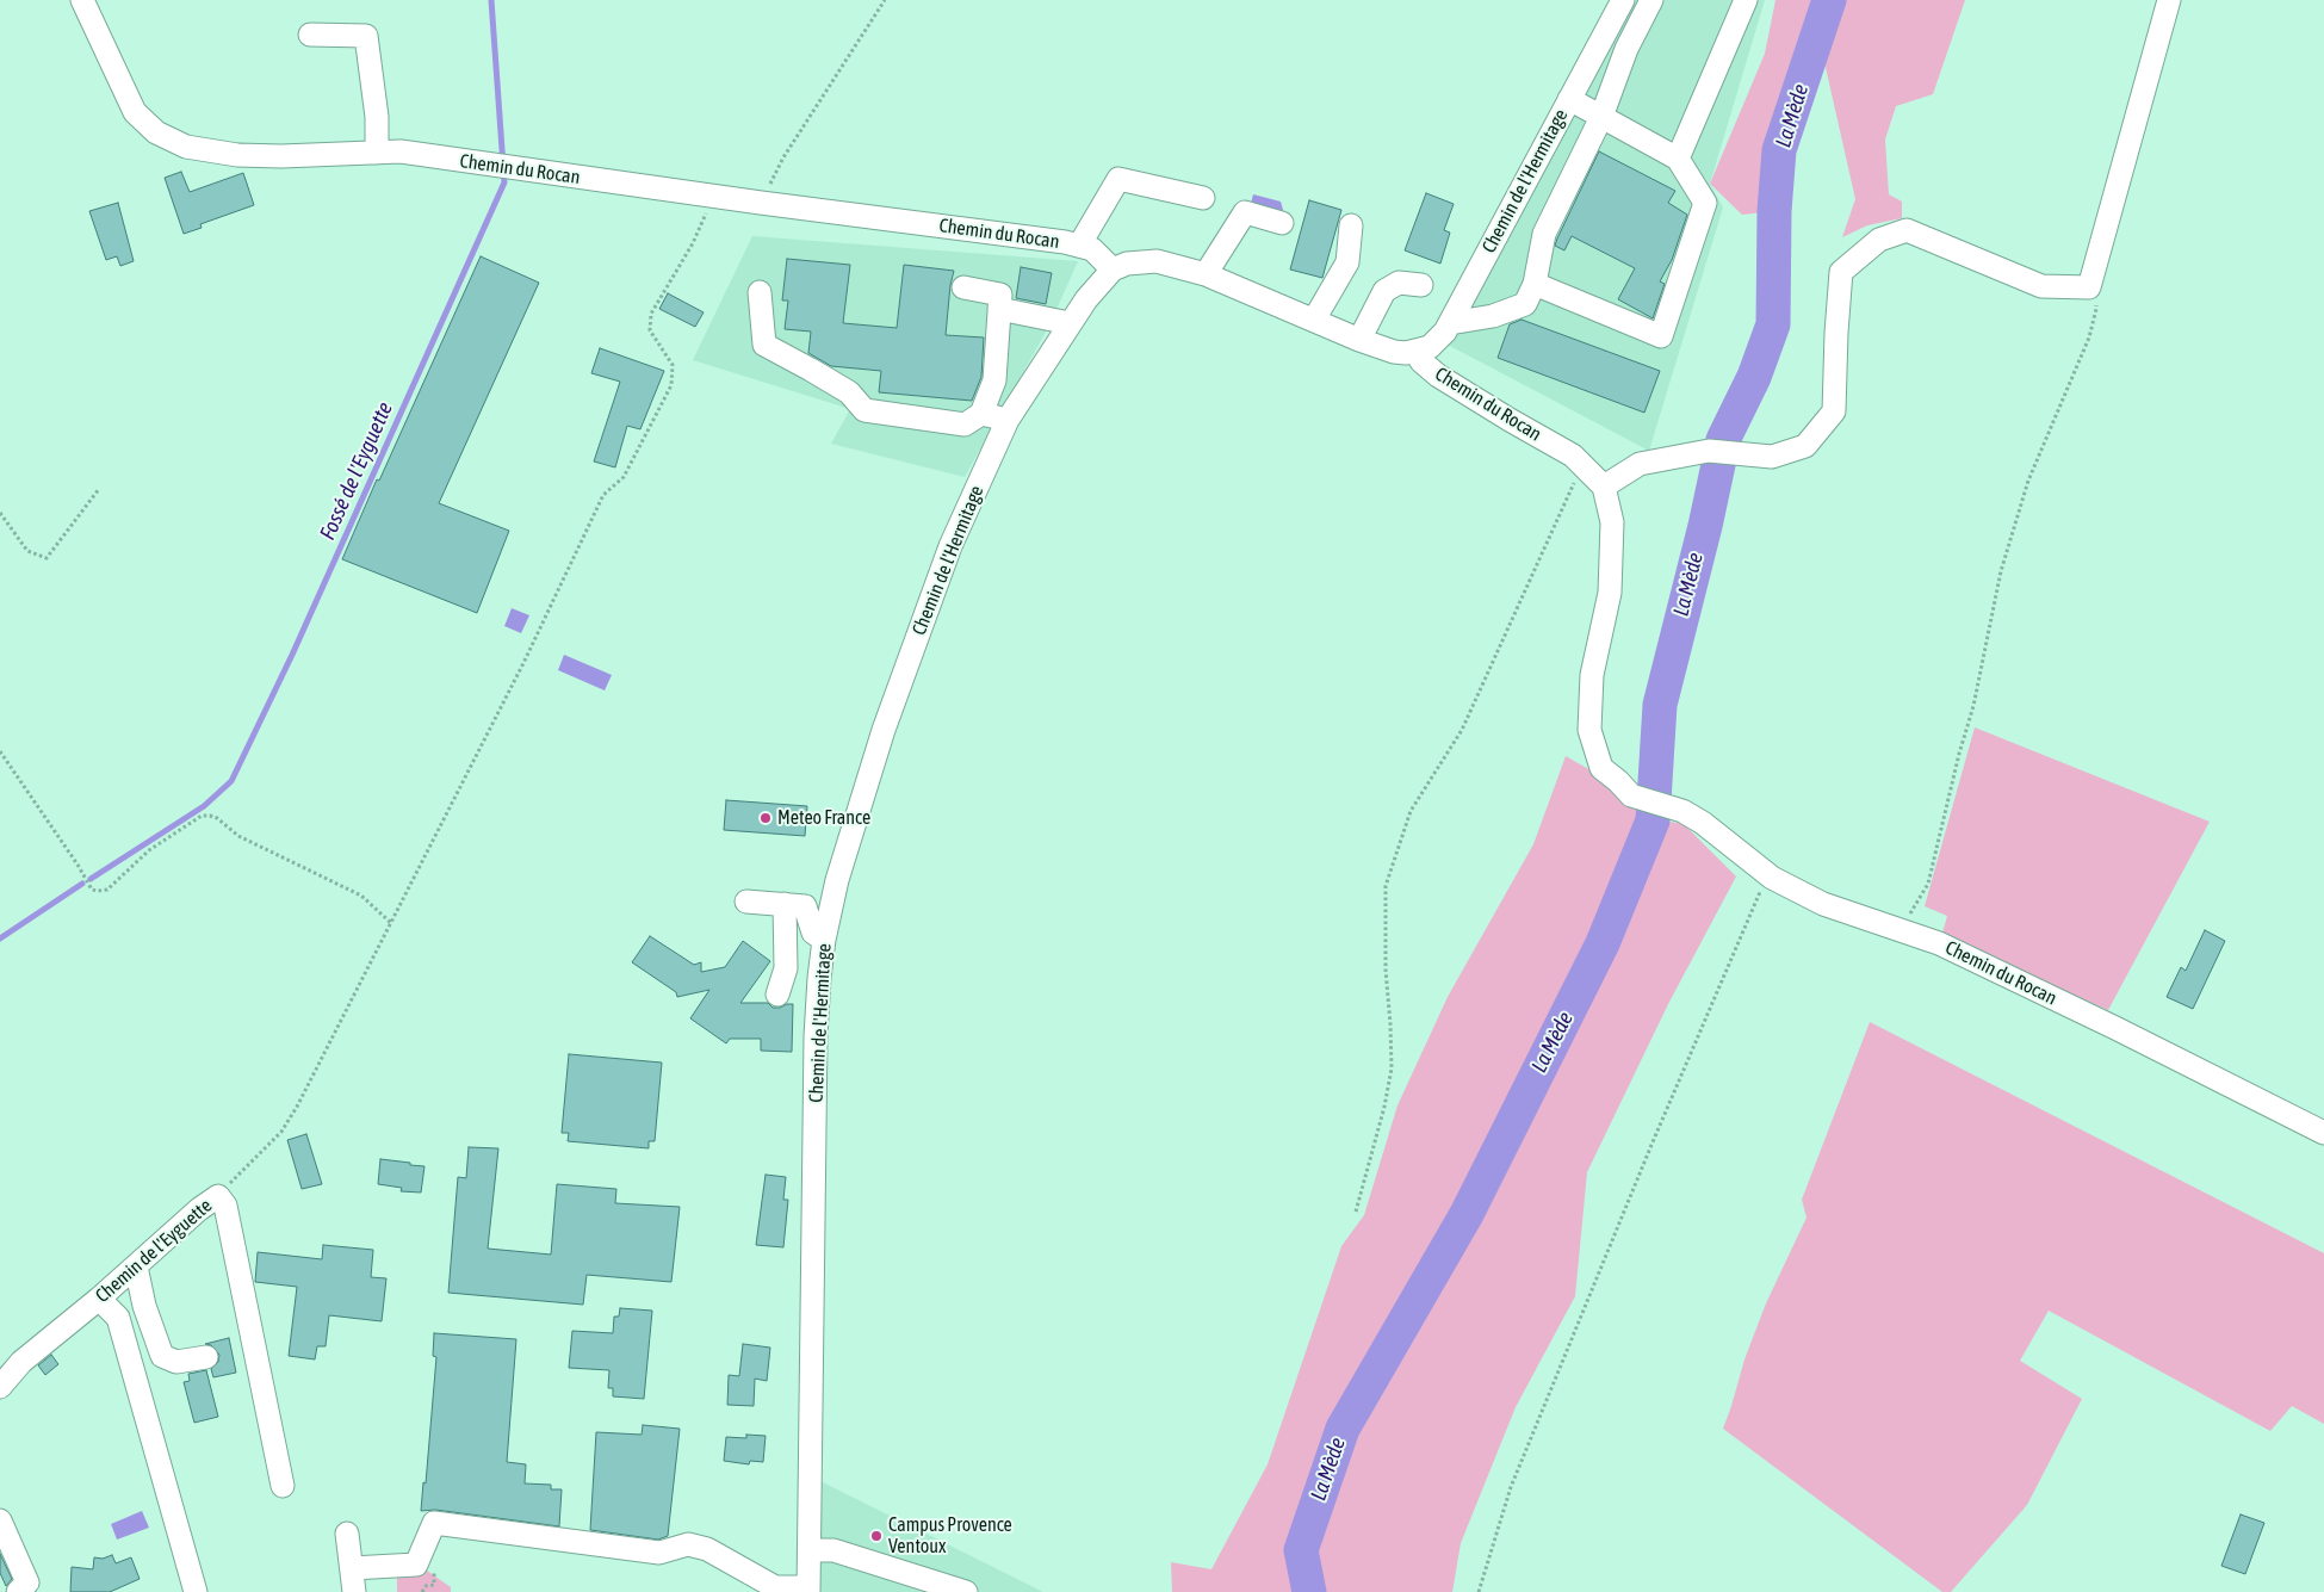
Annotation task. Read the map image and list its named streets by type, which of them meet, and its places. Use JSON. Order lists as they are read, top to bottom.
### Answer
{
  "streets": {
    "street": ["Chemin du Rocan", "Chemin de l'Hermitage", "Chemin de l'Eyguette"]
  },
  "crossings": [
    ["Chemin du Rocan", "Chemin de l'Hermitage"]
  ],
  "water": ["La Mède", "Fossé de l'Eyguette"],
  "places": ["Meteo France", "Campus Provence Ventoux"]
}
